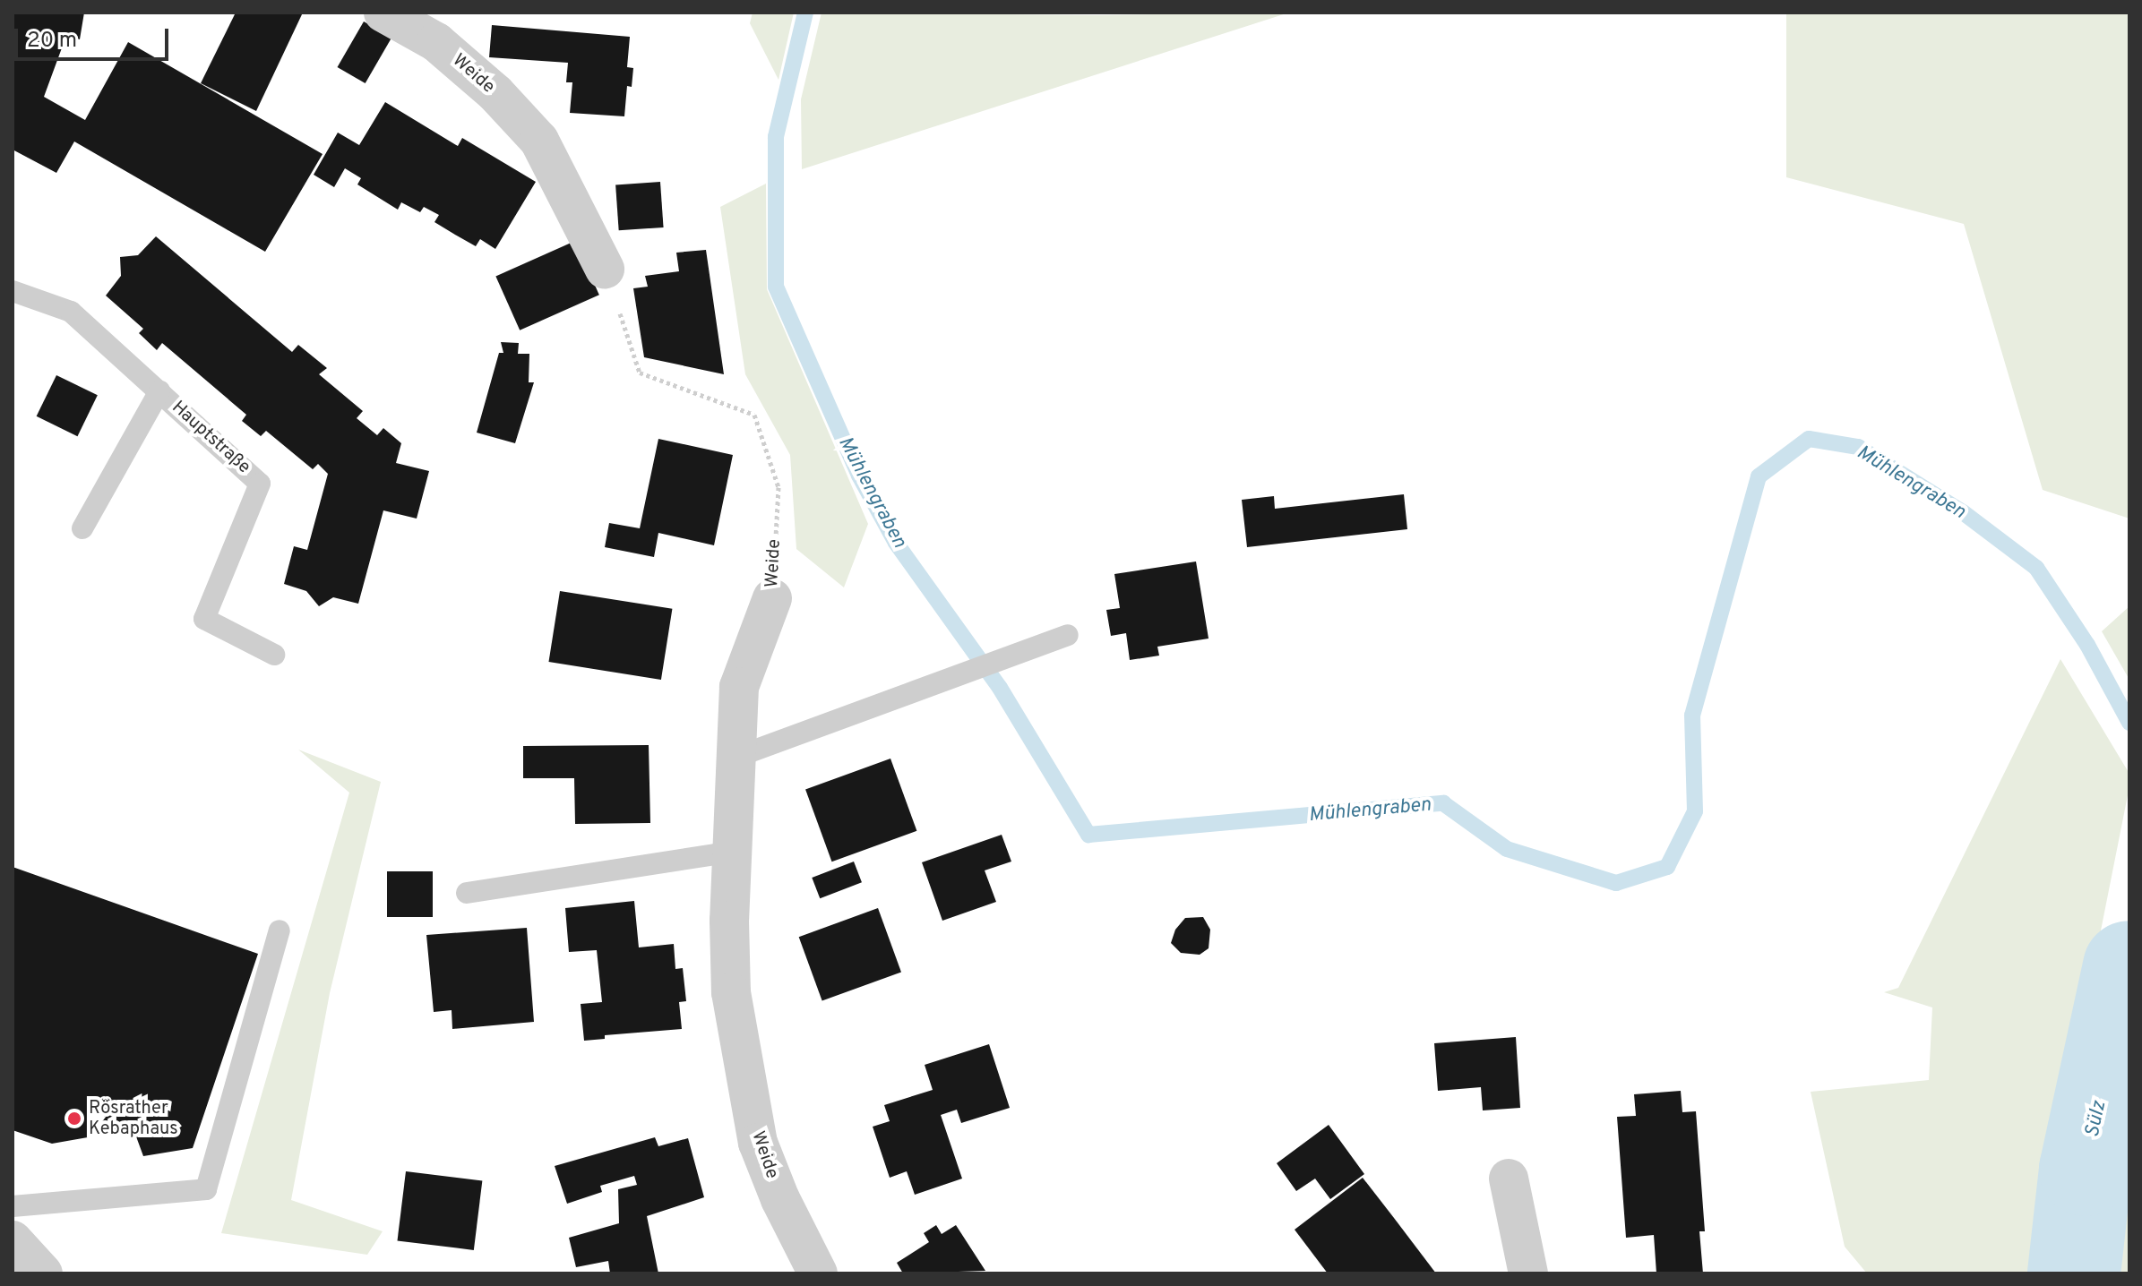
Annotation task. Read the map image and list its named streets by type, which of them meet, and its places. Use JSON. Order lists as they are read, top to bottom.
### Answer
{
  "streets": {
    "street": ["Weide"],
    "lane": ["Hauptstraße"]
  },
  "water": ["Mühlengraben", "Sülz"],
  "places": ["Rösrather Kebaphaus"],
  "scale_bar": "20 m"
}
